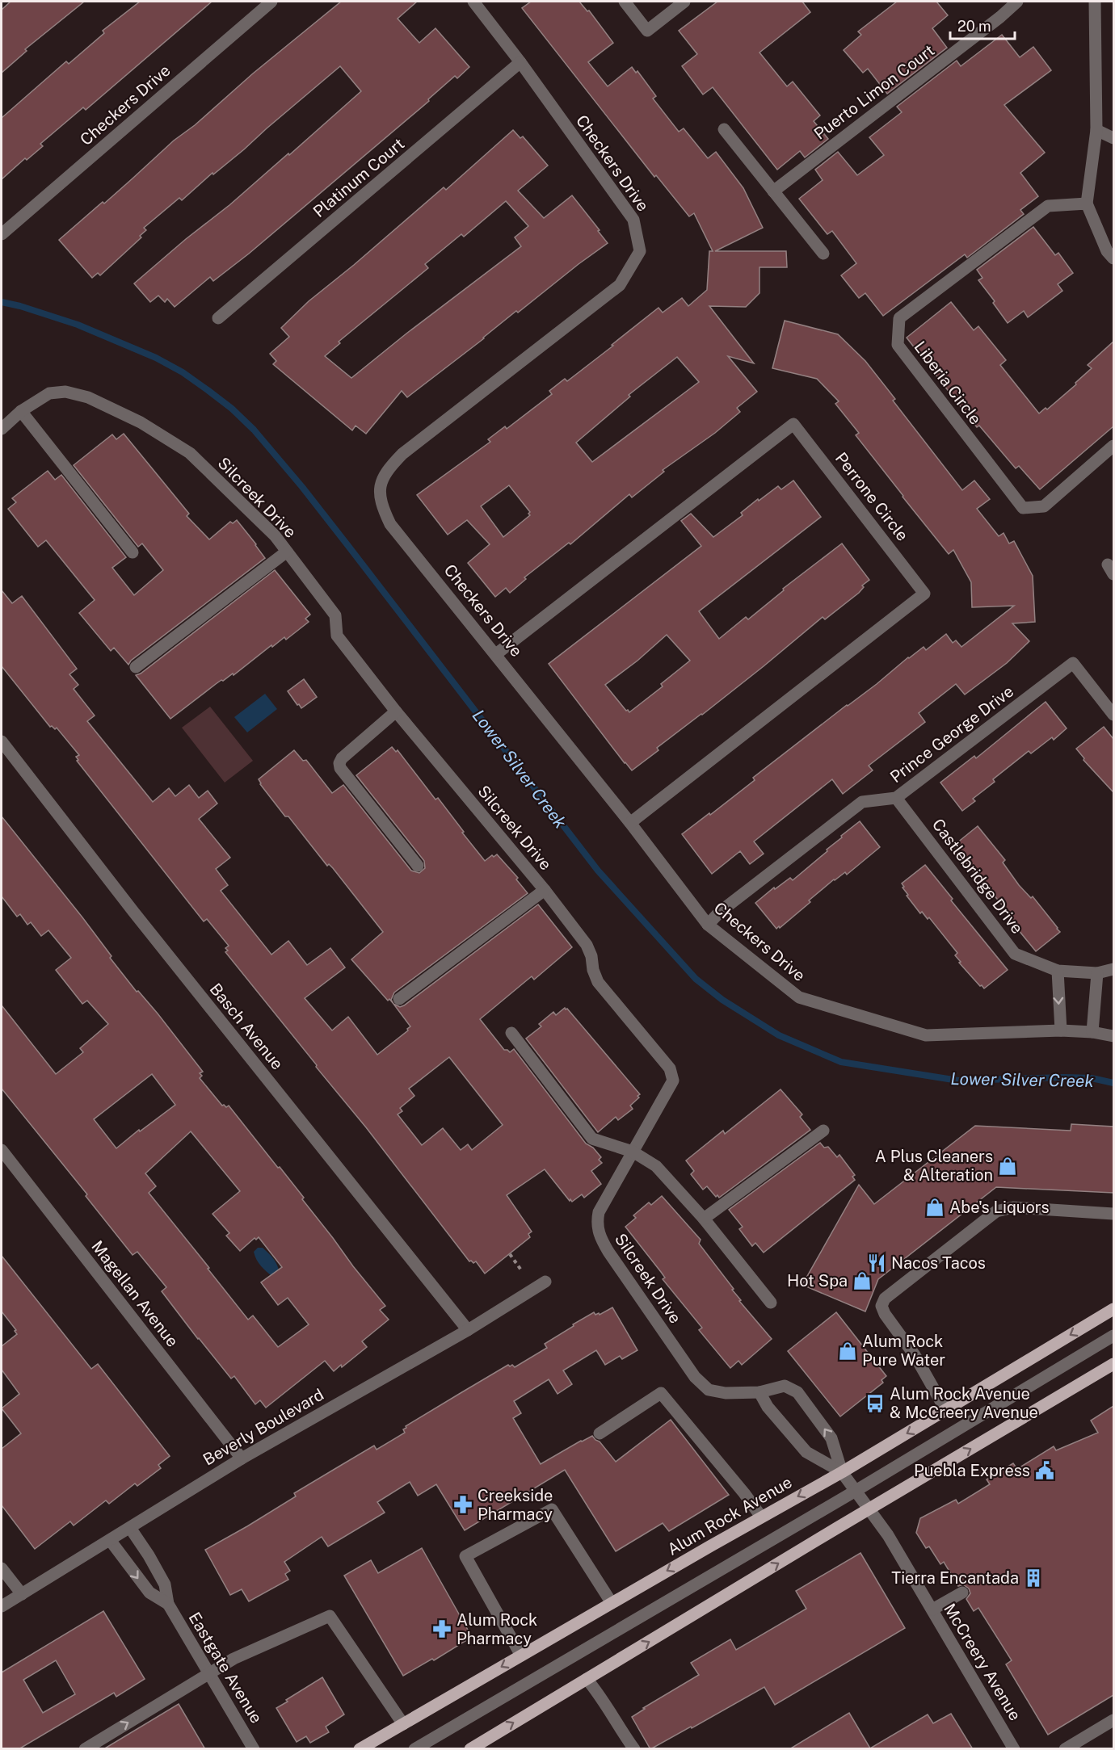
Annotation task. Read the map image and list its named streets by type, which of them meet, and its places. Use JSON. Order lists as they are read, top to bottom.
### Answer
{
  "streets": {
    "main road": ["Alum Rock Avenue"],
    "street": [
      "Puerto Limon Court",
      "Checkers Drive",
      "Platinum Court",
      "Liberia Circle",
      "Perrone Circle",
      "Silcreek Drive",
      "Prince George Drive",
      "Castlebridge Drive",
      "Basch Avenue",
      "Magellan Avenue",
      "Beverly Boulevard",
      "McCreery Avenue",
      "Eastgate Avenue"
    ]
  },
  "crossings": [
    ["Checkers Drive", "Platinum Court"],
    ["Checkers Drive", "Perrone Circle"],
    ["Checkers Drive", "Prince George Drive"],
    ["Silcreek Drive", "Alum Rock Avenue"],
    ["Silcreek Drive", "McCreery Avenue"],
    ["Prince George Drive", "Castlebridge Drive"],
    ["Basch Avenue", "Beverly Boulevard"],
    ["Magellan Avenue", "Beverly Boulevard"],
    ["Beverly Boulevard", "Eastgate Avenue"],
    ["Alum Rock Avenue", "McCreery Avenue"]
  ],
  "water": ["Lower Silver Creek"],
  "places": {
    "shop": [
      "A Plus Cleaners & Alteration",
      "Abe's Liquors",
      "Hot Spa",
      "Alum Rock Pure Water"
    ],
    "restaurant": ["Nacos Tacos"],
    "bus stop": ["Alum Rock Avenue & McCreery Avenue"],
    "public building": ["Puebla Express"],
    "pharmacy": ["Creekside Pharmacy", "Alum Rock Pharmacy"],
    "building": ["Tierra Encantada"]
  },
  "scale_bar": "20 m"
}
